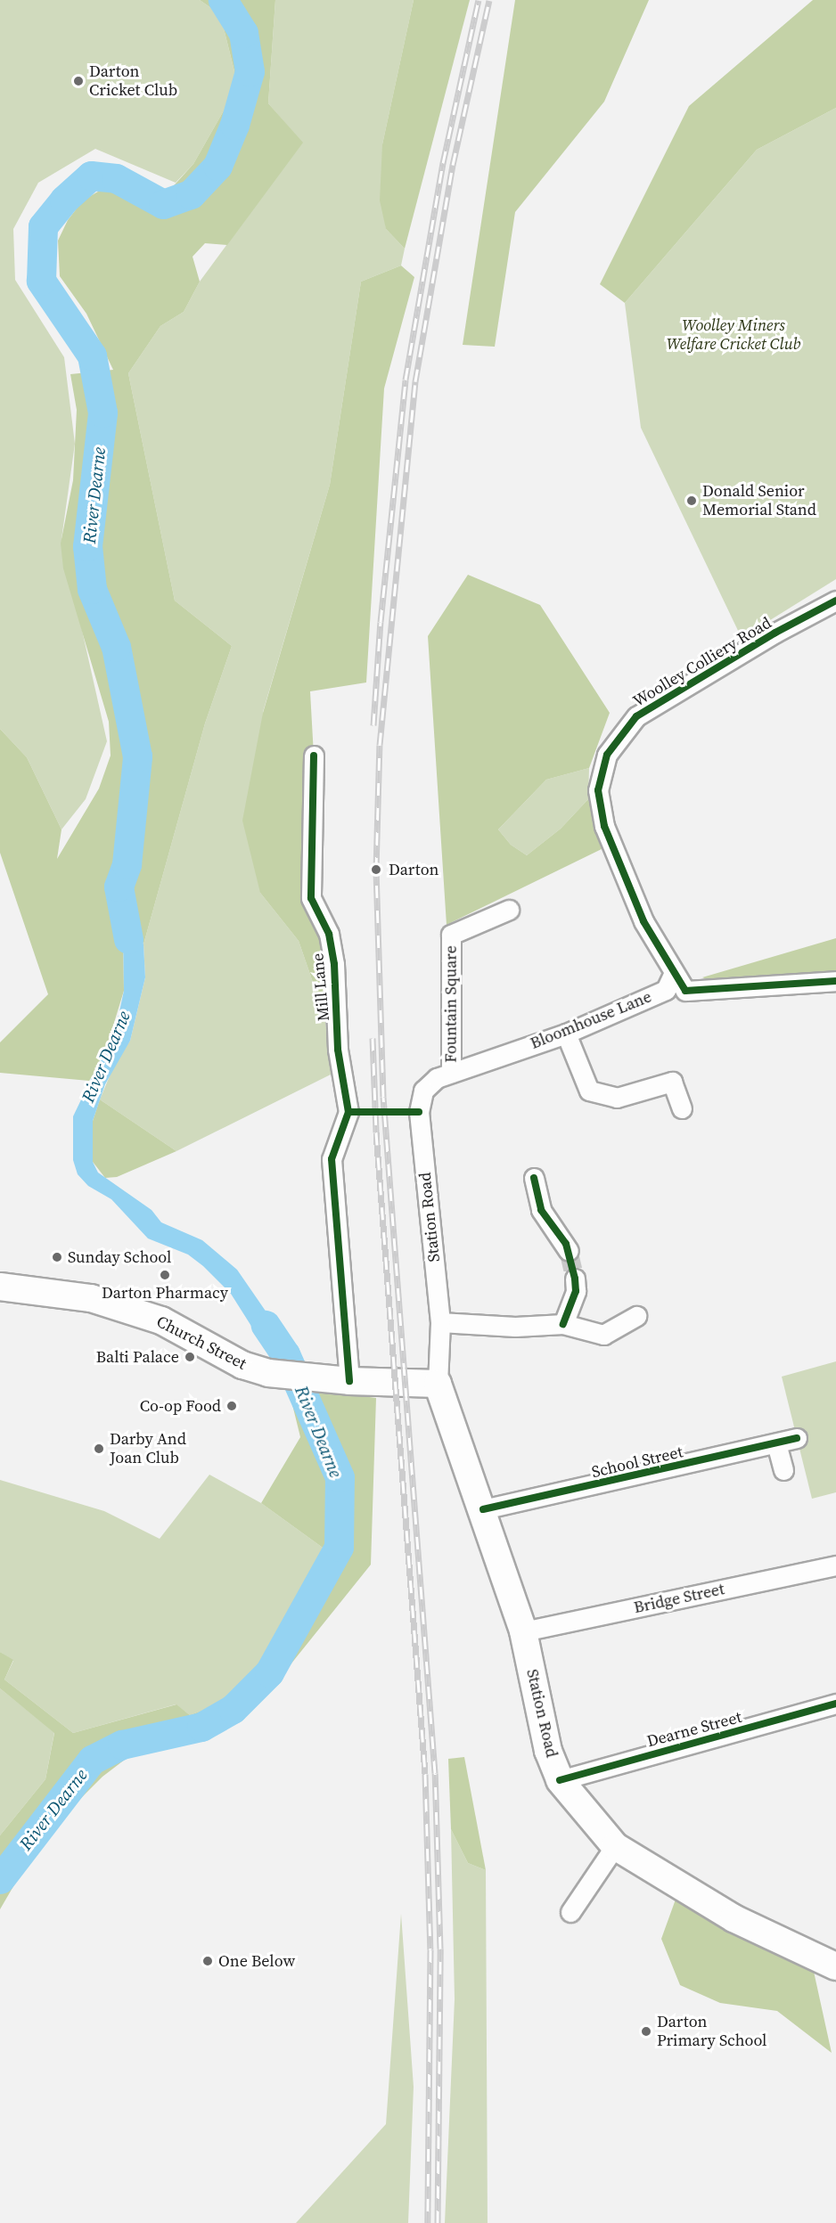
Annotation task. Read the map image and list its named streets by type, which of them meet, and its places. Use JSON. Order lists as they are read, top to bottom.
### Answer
{
  "streets": {
    "main road": ["Station Road", "Church Street"],
    "street": [
      "Woolley Colliery Road",
      "Mill Lane",
      "Fountain Square",
      "Bloomhouse Lane",
      "School Street",
      "Bridge Street",
      "Dearne Street"
    ]
  },
  "crossings": [
    ["Woolley Colliery Road", "Bloomhouse Lane"],
    ["Mill Lane", "Church Street"],
    ["Fountain Square", "Bloomhouse Lane"],
    ["Bloomhouse Lane", "Station Road"],
    ["Station Road", "Church Street"],
    ["Station Road", "School Street"],
    ["Station Road", "Bridge Street"],
    ["Station Road", "Dearne Street"]
  ],
  "water": ["River Dearne"],
  "parks": ["Woolley Miners Welfare Cricket Club"],
  "places": [
    "Darton Cricket Club",
    "Donald Senior Memorial Stand",
    "Darton",
    "Sunday School",
    "Darton Pharmacy",
    "Balti Palace",
    "Co-op Food",
    "Darby And Joan Club",
    "One Below",
    "Darton Primary School"
  ]
}
